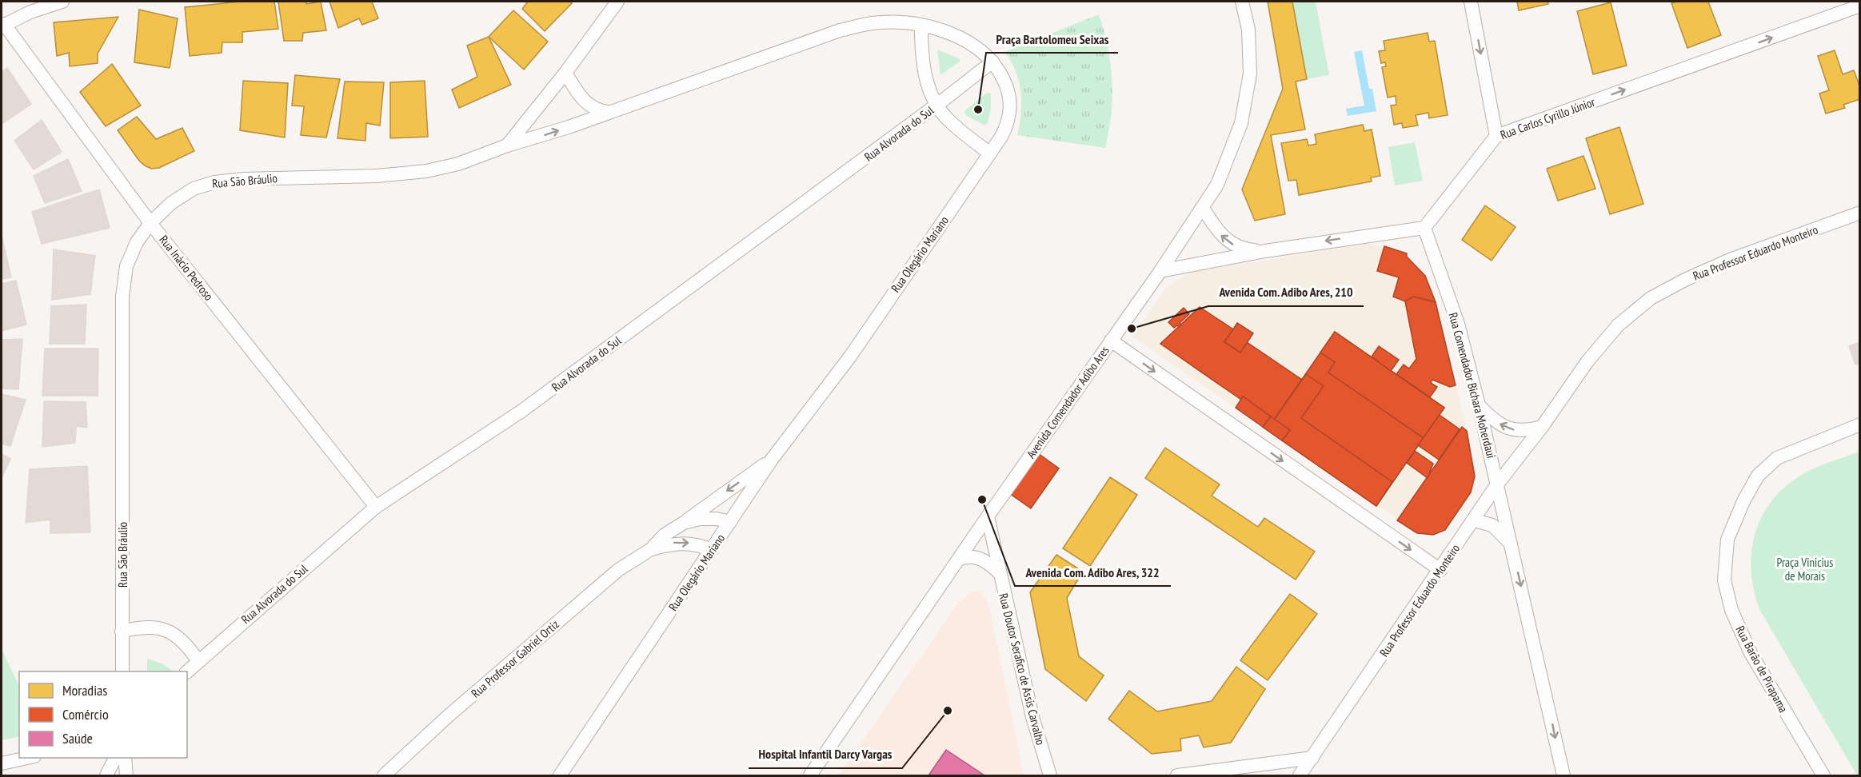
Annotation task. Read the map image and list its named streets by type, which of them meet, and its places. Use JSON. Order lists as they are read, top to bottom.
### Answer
{
  "streets": {
    "street": [
      "Rua Carlos Cyrillo Júnior",
      "Rua Alvorada do Sul",
      "Rua São Bráulio",
      "Rua Professor Eduardo Monteiro",
      "Rua Olegário Mariano",
      "Rua Inácio Pedroso",
      "Rua Comendador Bichara Moherdaui",
      "Avenida Comendador Adibo Ares",
      "Rua Professor Gabriel Ortiz",
      "Rua Doutor Serafico de Assis Carvalho",
      "Rua Barão de Pirapama"
    ]
  },
  "crossings": [
    ["Rua Carlos Cyrillo Júnior", "Rua Comendador Bichara Moherdaui"],
    ["Rua Alvorada do Sul", "Rua Olegário Mariano"],
    ["Rua Alvorada do Sul", "Rua Inácio Pedroso"],
    ["Rua São Bráulio", "Rua Olegário Mariano"],
    ["Rua São Bráulio", "Rua Inácio Pedroso"],
    ["Rua Professor Eduardo Monteiro", "Rua Comendador Bichara Moherdaui"],
    ["Rua Olegário Mariano", "Rua Professor Gabriel Ortiz"],
    ["Avenida Comendador Adibo Ares", "Rua Doutor Serafico de Assis Carvalho"]
  ],
  "one_way": ["Rua Carlos Cyrillo Júnior", "Rua Comendador Bichara Moherdaui"],
  "parks": ["Praça Vinicius de Morais"],
  "places": [
    "Praça Bartolomeu Seixas",
    "Avenida Com. Adibo Ares, 210",
    "Avenida Com. Adibo Ares, 322",
    "Hospital Infantil Darcy Vargas"
  ],
  "legend": ["Moradias", "Comércio", "Saúde"]
}
